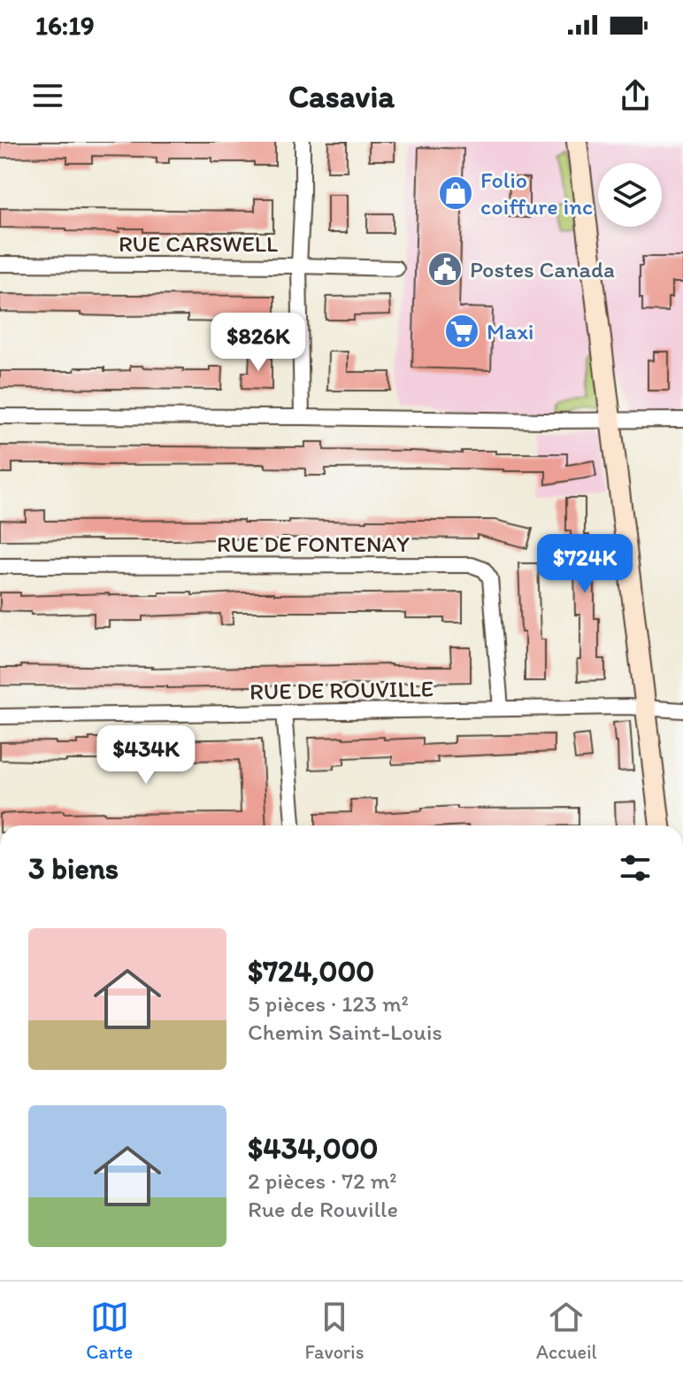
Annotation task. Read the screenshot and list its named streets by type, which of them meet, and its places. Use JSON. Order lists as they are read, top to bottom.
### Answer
{
  "streets": {
    "street": ["RUE CARSWELL", "RUE DE FONTENAY", "RUE DE ROUVILLE"]
  },
  "crossings": [
    ["RUE DE FONTENAY", "RUE DE ROUVILLE"]
  ],
  "places": {
    "shop": ["Folio coiffure inc"],
    "public building": ["Postes Canada"],
    "supermarket": ["Maxi"]
  },
  "page": {
    "status": "16:19",
    "header": "Casavia",
    "price": ["$826K", "$724K", "$434K"],
    "heading": "3 biens",
    "list": [
      {
        "name": "$724,000",
        "note": "5 pièces · 123 m² · Chemin Saint-Louis"
      },
      {
        "name": "$434,000",
        "note": "2 pièces · 72 m² · Rue de Rouville"
      }
    ],
    "tabs": ["Carte", "Favoris", "Accueil"]
  }
}
